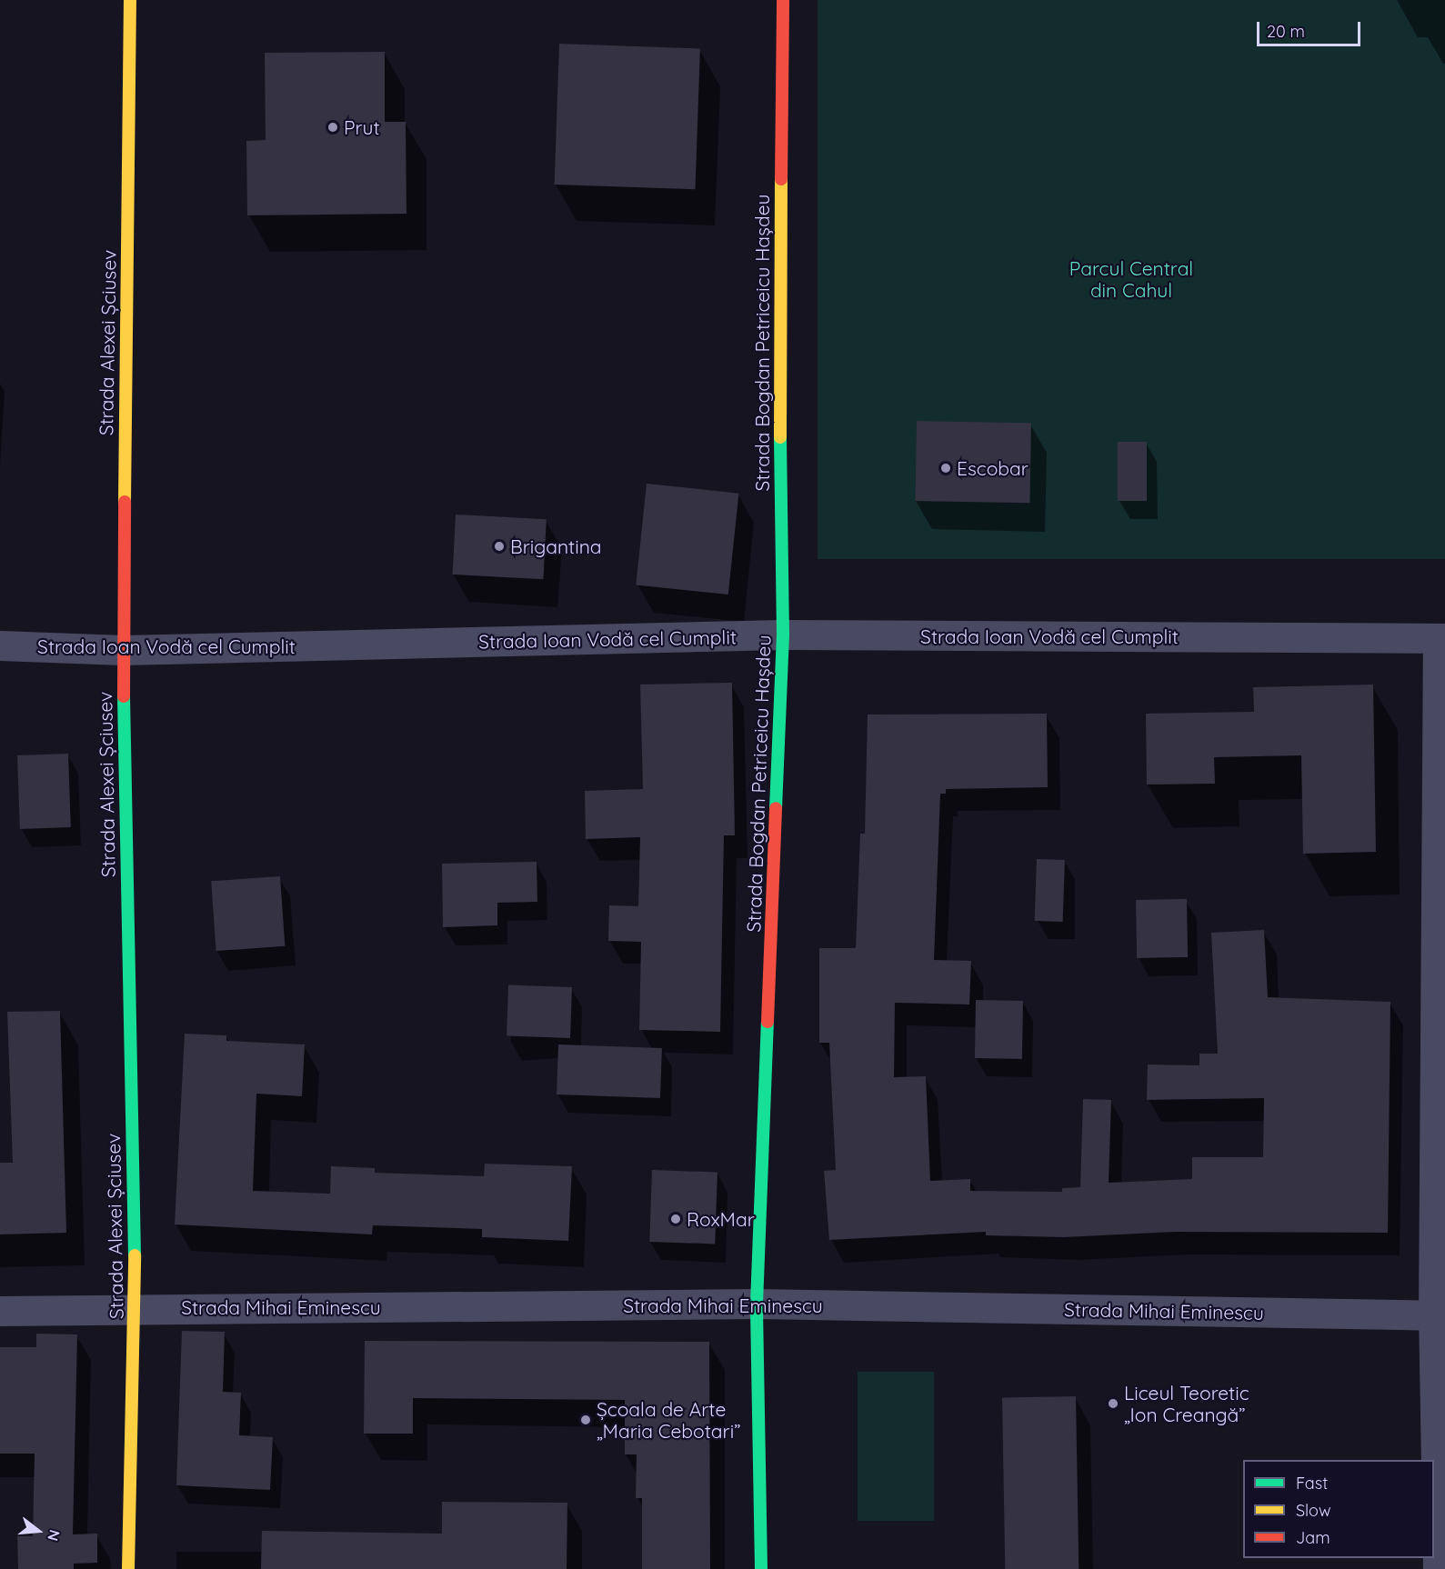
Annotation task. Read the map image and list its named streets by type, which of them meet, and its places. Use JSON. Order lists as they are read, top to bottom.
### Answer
{
  "streets": {
    "street": [
      "Strada Alexei Șciusev",
      "Strada Bogdan Petriceicu Hașdeu",
      "Strada Ioan Vodă cel Cumplit",
      "Strada Mihai Eminescu"
    ]
  },
  "crossings": [
    ["Strada Alexei Șciusev", "Strada Ioan Vodă cel Cumplit"],
    ["Strada Alexei Șciusev", "Strada Mihai Eminescu"],
    ["Strada Bogdan Petriceicu Hașdeu", "Strada Ioan Vodă cel Cumplit"],
    ["Strada Bogdan Petriceicu Hașdeu", "Strada Mihai Eminescu"]
  ],
  "parks": ["Parcul Central din Cahul"],
  "places": [
    "Prut",
    "Escobar",
    "Brigantina",
    "RoxMar",
    "Liceul Teoretic „Ion Creangă”",
    "Școala de Arte „Maria Cebotari”"
  ],
  "legend": ["Fast", "Slow", "Jam"],
  "scale_bar": "20 m",
  "north": "right"
}
